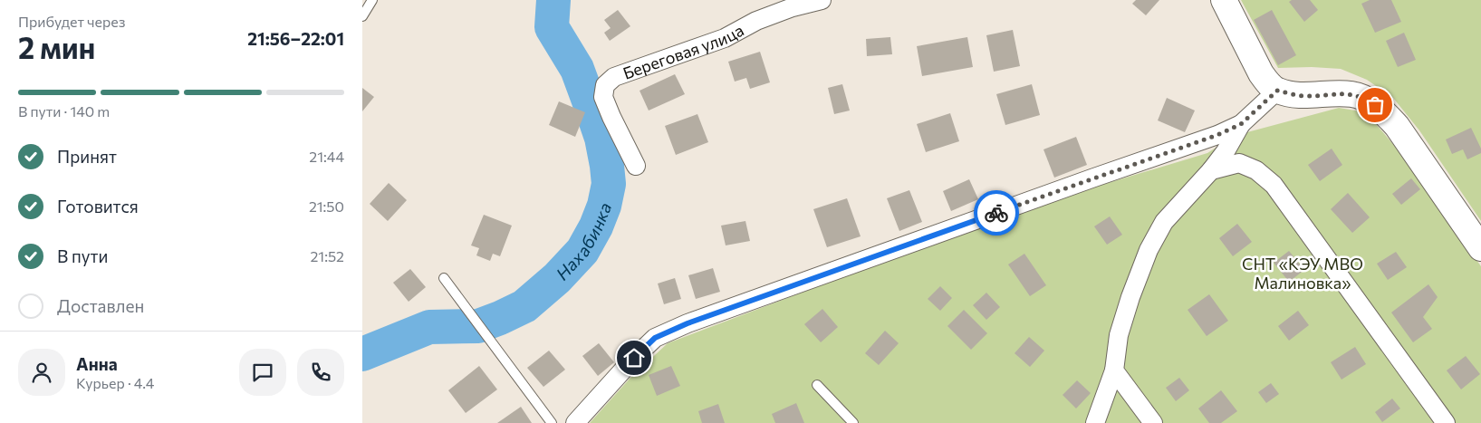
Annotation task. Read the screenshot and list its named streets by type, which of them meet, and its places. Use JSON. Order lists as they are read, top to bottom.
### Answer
{
  "streets": {
    "street": ["Береговая улица"]
  },
  "water": ["Нахабинка"],
  "parks": ["СНТ «КЭУ МВО Малиновка»"],
  "page": {
    "heading": ["2 мин", "Прибудет через", "21:56–22:01"],
    "panel": ["Анна", "Курьер · 4.4"],
    "bar": "В пути · 140 m",
    "list": [
      ["Принят", "21:44"],
      ["Готовится", "21:50"],
      ["В пути", "21:52"],
      "Доставлен"
    ]
  }
}
